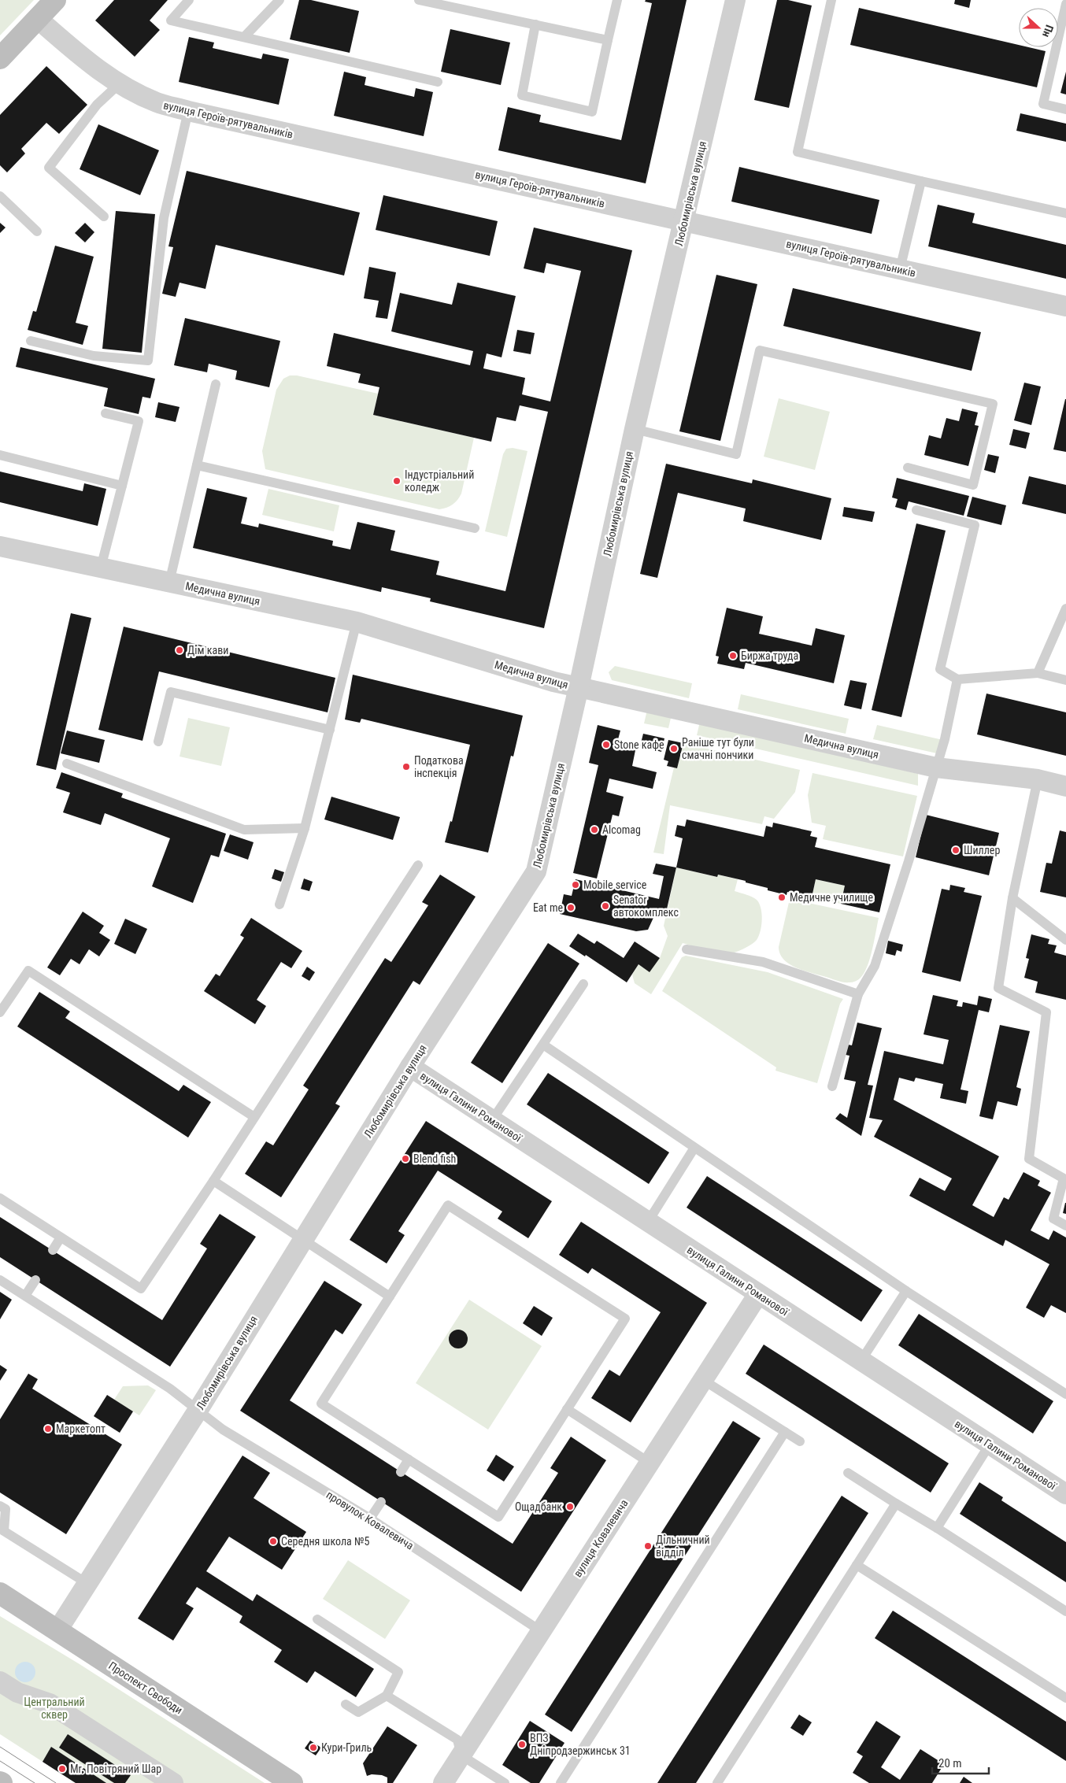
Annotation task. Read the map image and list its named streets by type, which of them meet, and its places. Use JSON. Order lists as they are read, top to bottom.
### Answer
{
  "streets": {
    "main road": ["Проспект Свободи"],
    "street": [
      "вулиця Героїв-рятувальників",
      "Любомирівська вулиця",
      "Медична вулиця",
      "вулиця Галини Романової",
      "вулиця Ковалевича"
    ],
    "lane": ["провулок Ковалевича"]
  },
  "crossings": [
    ["вулиця Героїв-рятувальників", "Любомирівська вулиця"],
    ["Любомирівська вулиця", "Медична вулиця"],
    ["Любомирівська вулиця", "вулиця Галини Романової"],
    ["Любомирівська вулиця", "провулок Ковалевича"],
    ["Любомирівська вулиця", "Проспект Свободи"],
    ["вулиця Галини Романової", "вулиця Ковалевича"],
    ["провулок Ковалевича", "вулиця Ковалевича"]
  ],
  "parks": ["Центральний сквер"],
  "places": [
    "Індустріальний коледж",
    "Дiм кави",
    "Биржа труда",
    "Stone кафе",
    "Раніше тут були смачні пончики",
    "Податкова інспекція",
    "Alcomag",
    "Шиллер",
    "Mobile service",
    "Медичне училище",
    "Senator автокомплекс",
    "Eat me",
    "Blend fish",
    "Маркетопт",
    "Ощадбанк",
    "Середня школа №5",
    "Дільничний відділ",
    "ВПЗ Дніпродзержинськ 31",
    "Кури-Гриль",
    "Mr. Повітряний Шар"
  ],
  "scale_bar": "20 m",
  "north": "right"
}
